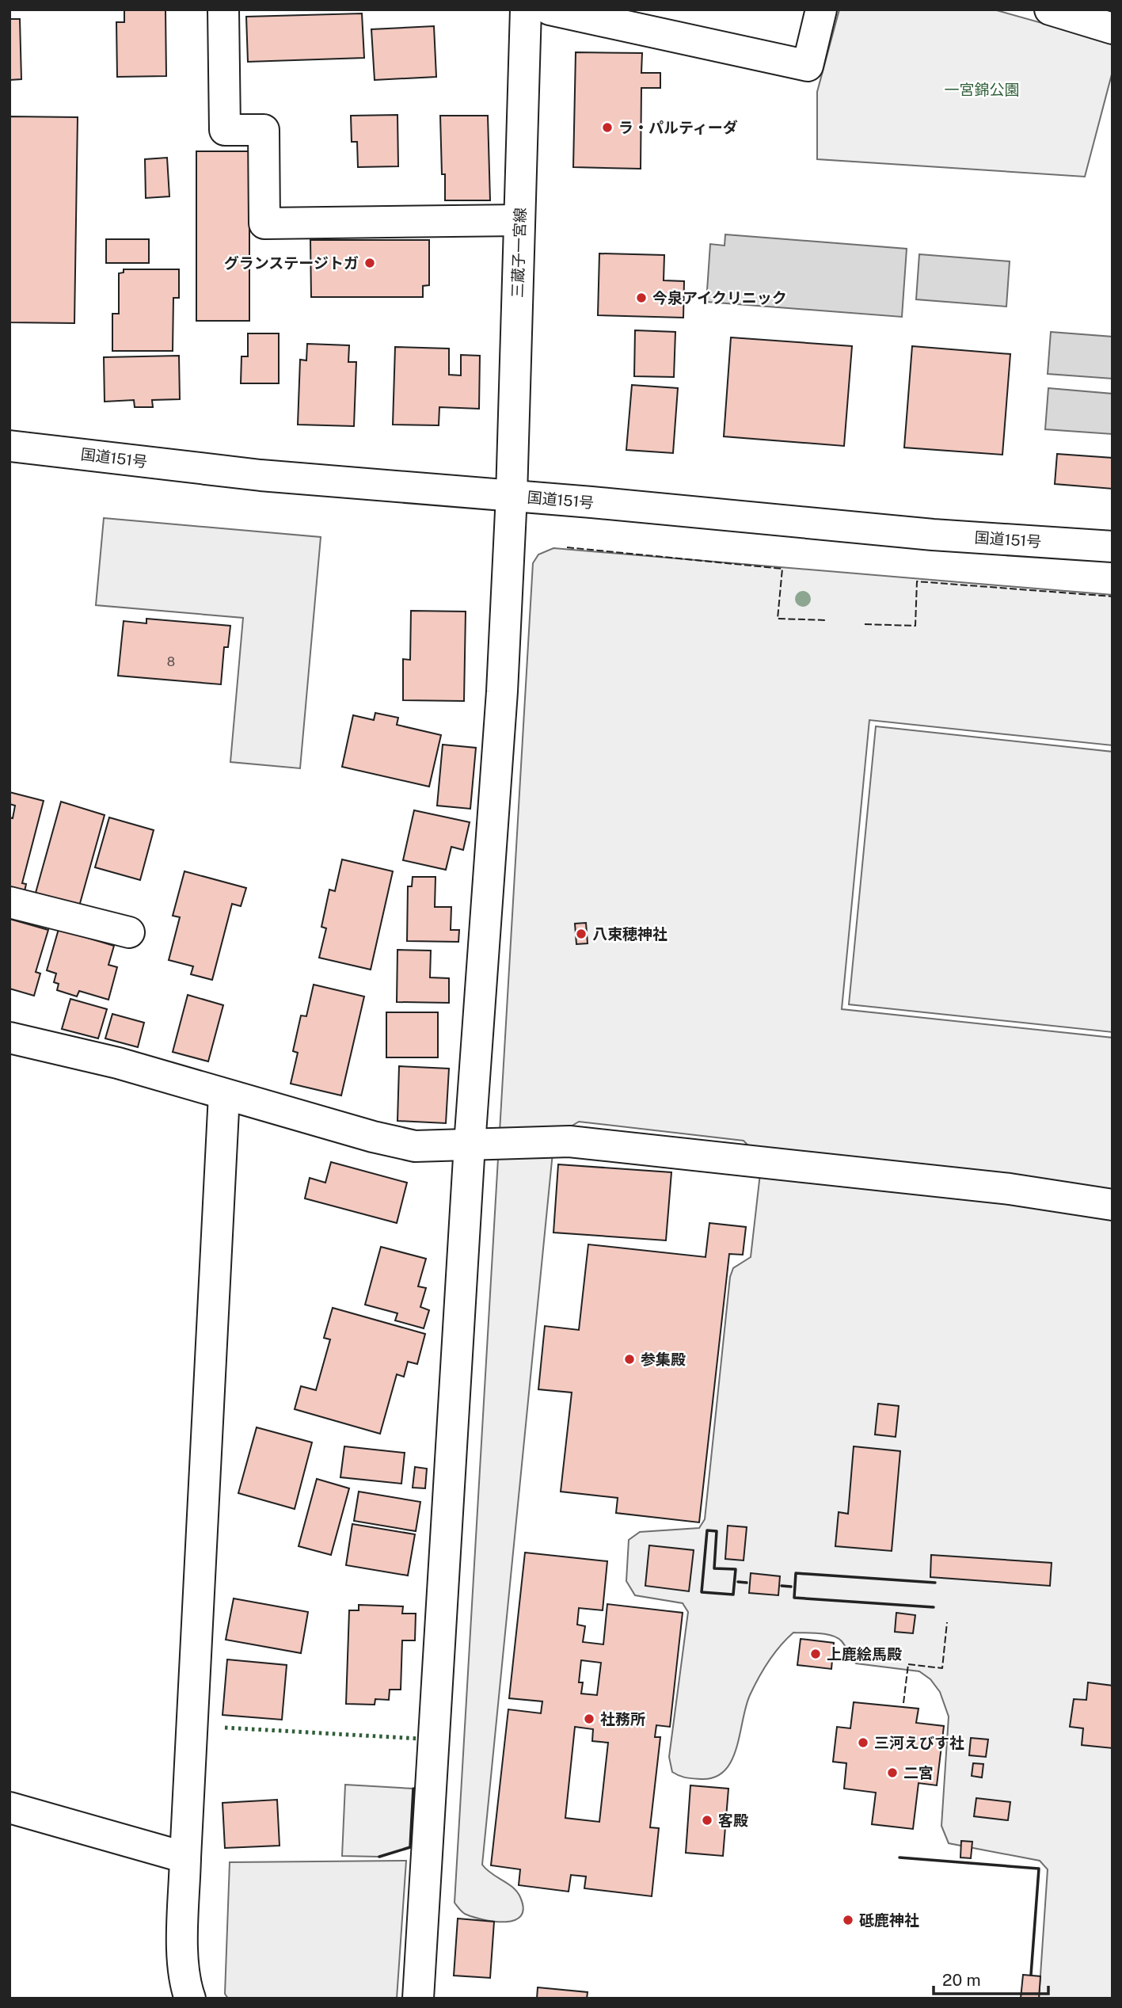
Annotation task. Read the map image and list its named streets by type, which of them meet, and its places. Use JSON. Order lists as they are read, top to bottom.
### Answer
{
  "streets": {
    "main road": ["三蔵子一宮線", "国道151号"]
  },
  "crossings": [
    ["三蔵子一宮線", "国道151号"]
  ],
  "parks": ["一宮錦公園"],
  "places": [
    "ラ・パルティーダ",
    "グランステージトガ",
    "今泉アイクリニック",
    "八束穂神社",
    "参集殿",
    "上鹿絵馬殿",
    "社務所",
    "三河えびす社",
    "二宮",
    "客殿",
    "砥鹿神社"
  ],
  "house_numbers": ["8"],
  "scale_bar": "20 m"
}
